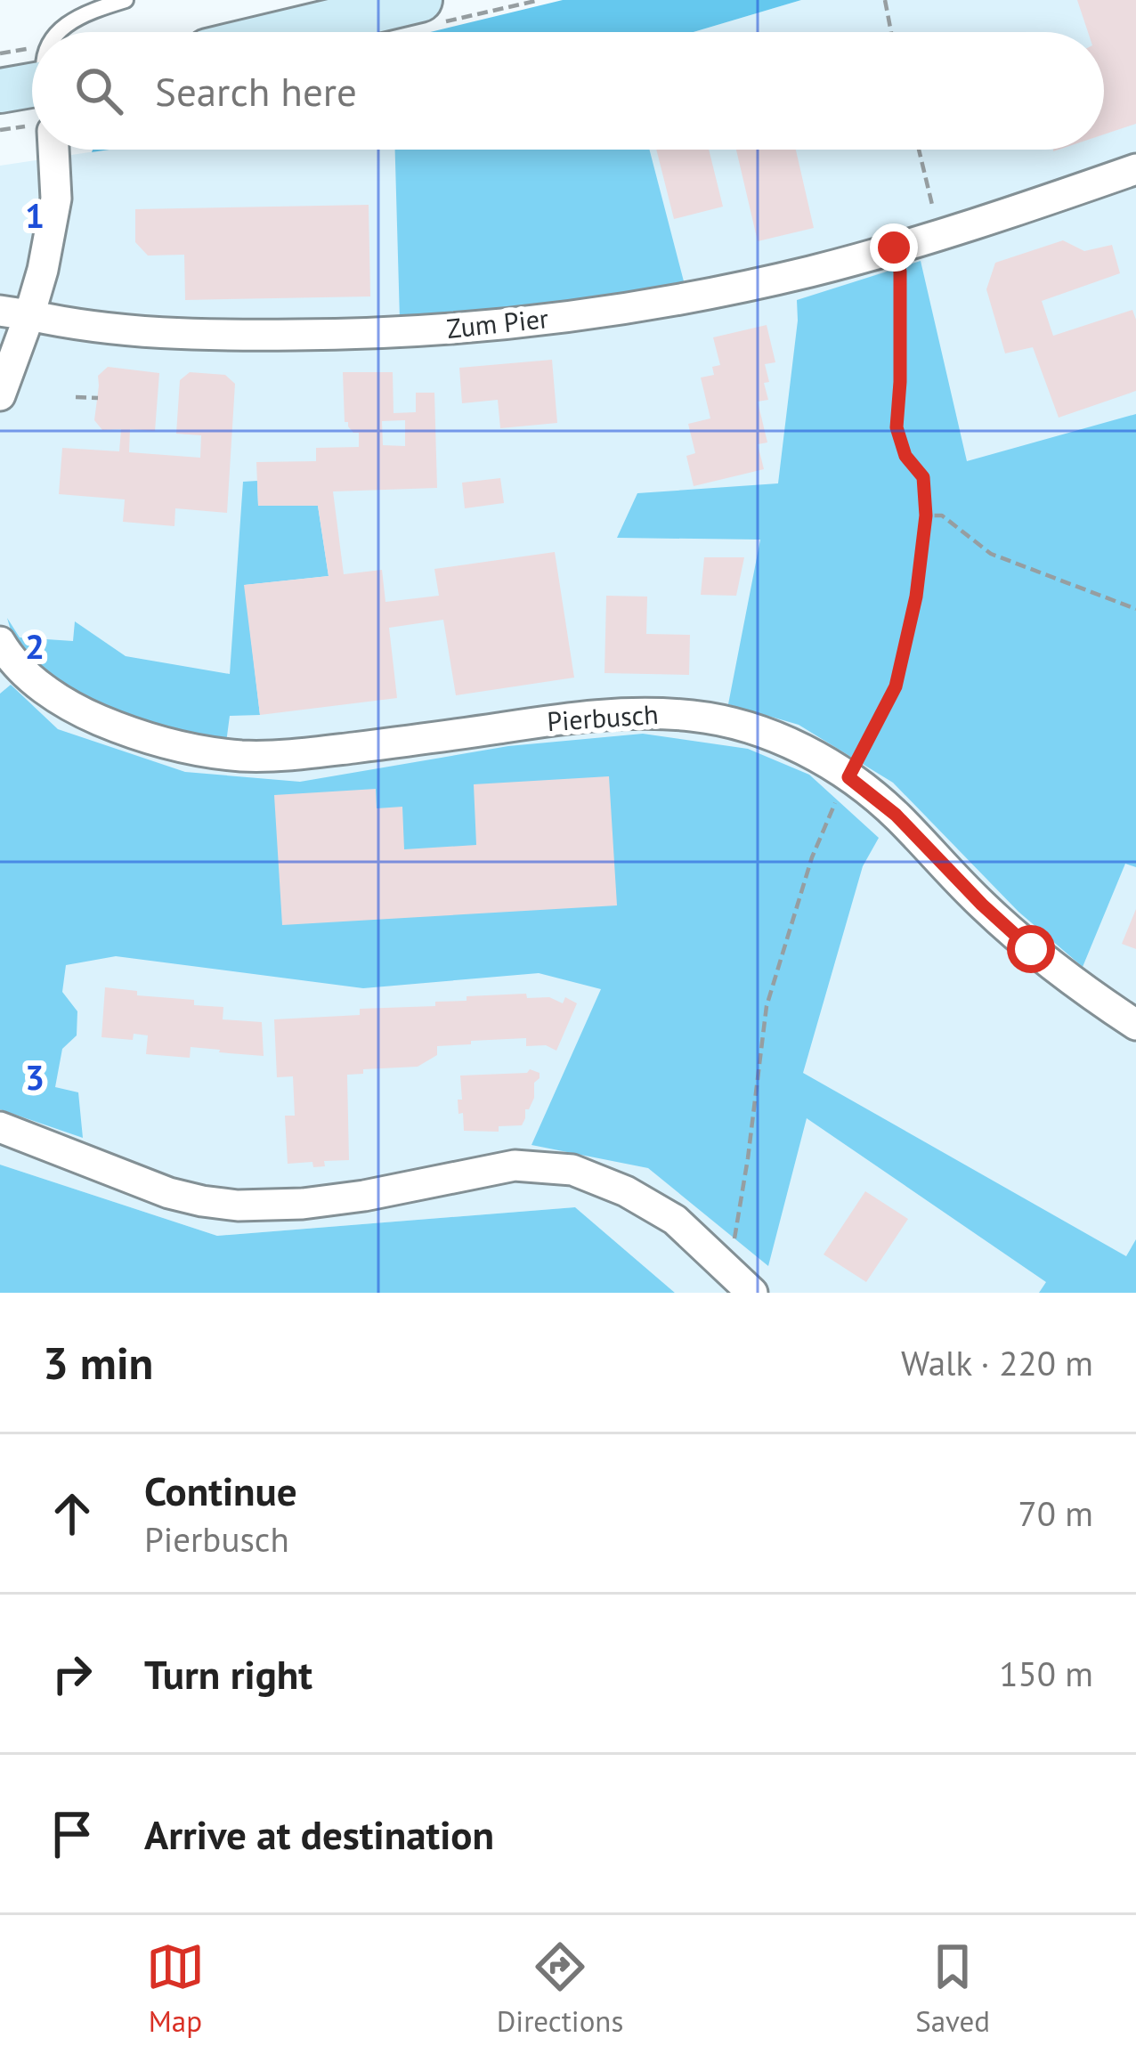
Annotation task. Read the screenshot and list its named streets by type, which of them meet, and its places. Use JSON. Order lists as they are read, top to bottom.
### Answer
{
  "streets": {
    "street": ["Zum Pier", "Pierbusch"]
  },
  "page": {
    "search": "Search here",
    "heading": ["3 min", "Walk · 220 m"],
    "list": [
      ["Continue", "Pierbusch", "70 m"],
      ["Turn right", "150 m"],
      "Arrive at destination"
    ],
    "nav": ["Map", "Directions", "Saved"]
  },
  "grid": {
    "rows": ["1", "2", "3"]
  }
}
